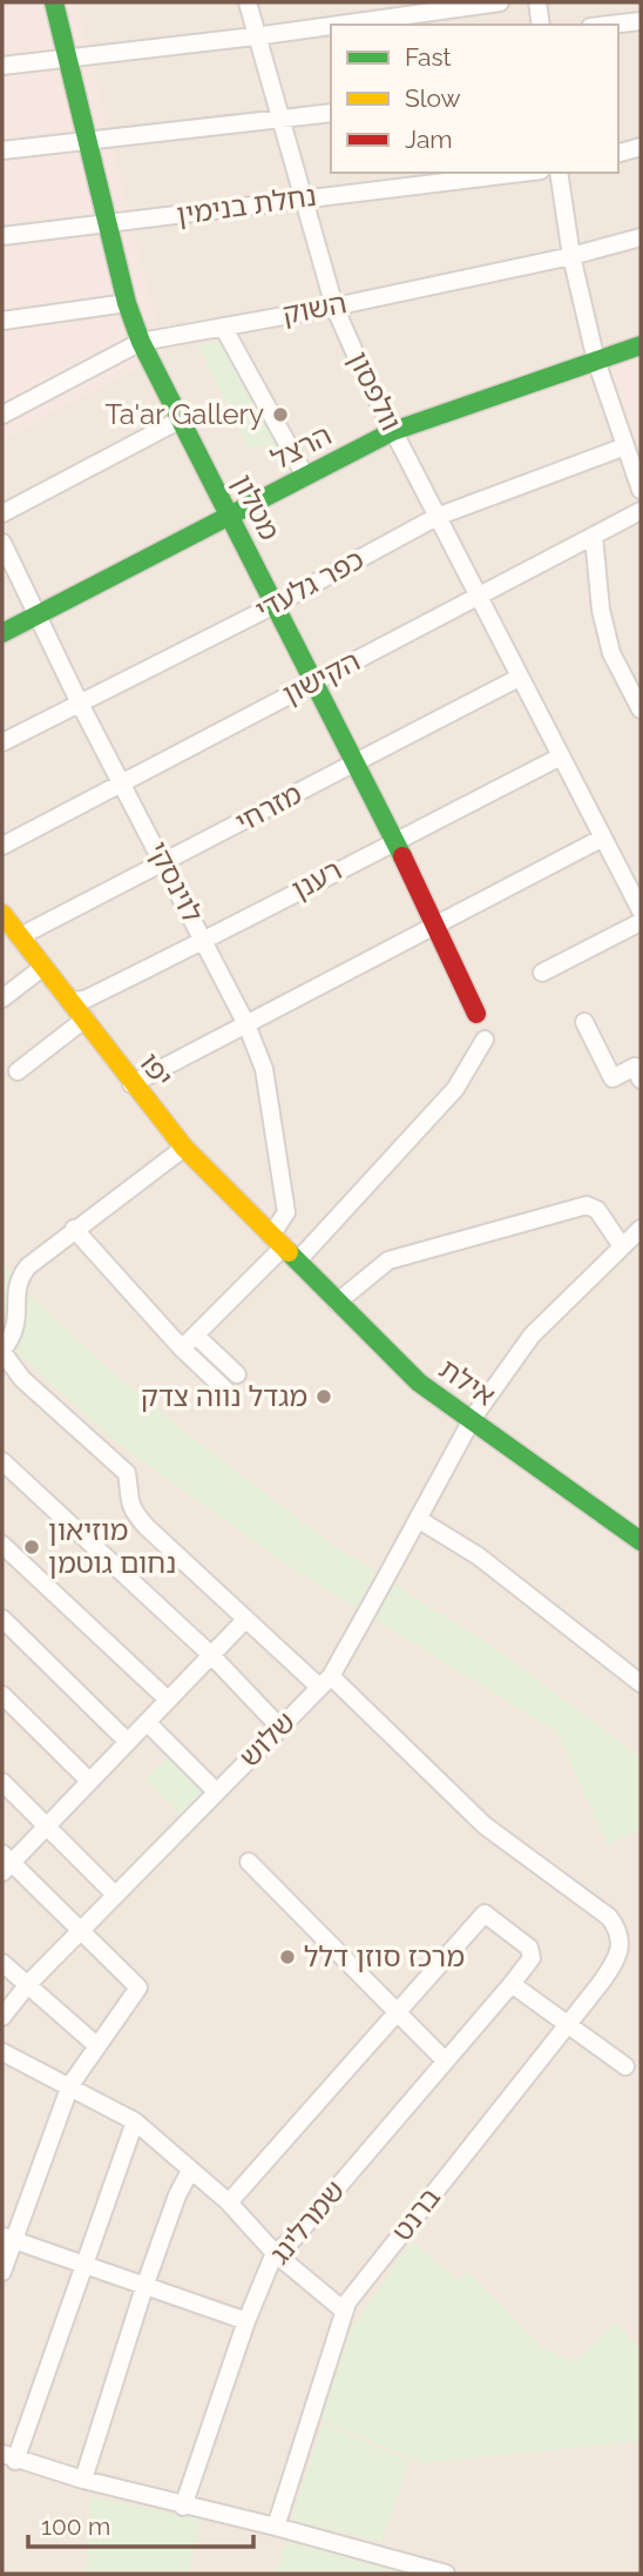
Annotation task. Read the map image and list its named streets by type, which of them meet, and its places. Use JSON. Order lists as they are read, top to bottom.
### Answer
{
  "streets": {
    "street": [
      "נחלת בנימין",
      "השוק",
      "וולפסון",
      "הרצל",
      "מטלון",
      "כפר גלעדי",
      "הקישון",
      "מזרחי",
      "רענן",
      "לוינסקי",
      "יפו",
      "אילת",
      "שלוש",
      "ברנט",
      "שמרלינג"
    ]
  },
  "crossings": [
    ["נחלת בנימין", "וולפסון"],
    ["נחלת בנימין", "מטלון"],
    ["השוק", "וולפסון"],
    ["השוק", "מטלון"],
    ["וולפסון", "הרצל"],
    ["וולפסון", "כפר גלעדי"],
    ["וולפסון", "הקישון"],
    ["וולפסון", "מזרחי"],
    ["וולפסון", "רענן"],
    ["הרצל", "מטלון"],
    ["הרצל", "לוינסקי"],
    ["מטלון", "כפר גלעדי"],
    ["מטלון", "הקישון"],
    ["מטלון", "מזרחי"],
    ["מטלון", "רענן"],
    ["כפר גלעדי", "לוינסקי"],
    ["הקישון", "לוינסקי"],
    ["מזרחי", "לוינסקי"],
    ["מזרחי", "יפו"],
    ["רענן", "לוינסקי"],
    ["רענן", "יפו"],
    ["לוינסקי", "יפו"],
    ["לוינסקי", "אילת"],
    ["יפו", "אילת"],
    ["אילת", "שלוש"],
    ["שלוש", "ברנט"]
  ],
  "places": [
    "Ta'ar Gallery",
    "מגדל נווה צדק",
    "מוזיאון נחום גוטמן",
    "מרכז סוזן דלל"
  ],
  "legend": ["Fast", "Slow", "Jam"],
  "scale_bar": "100 m"
}
